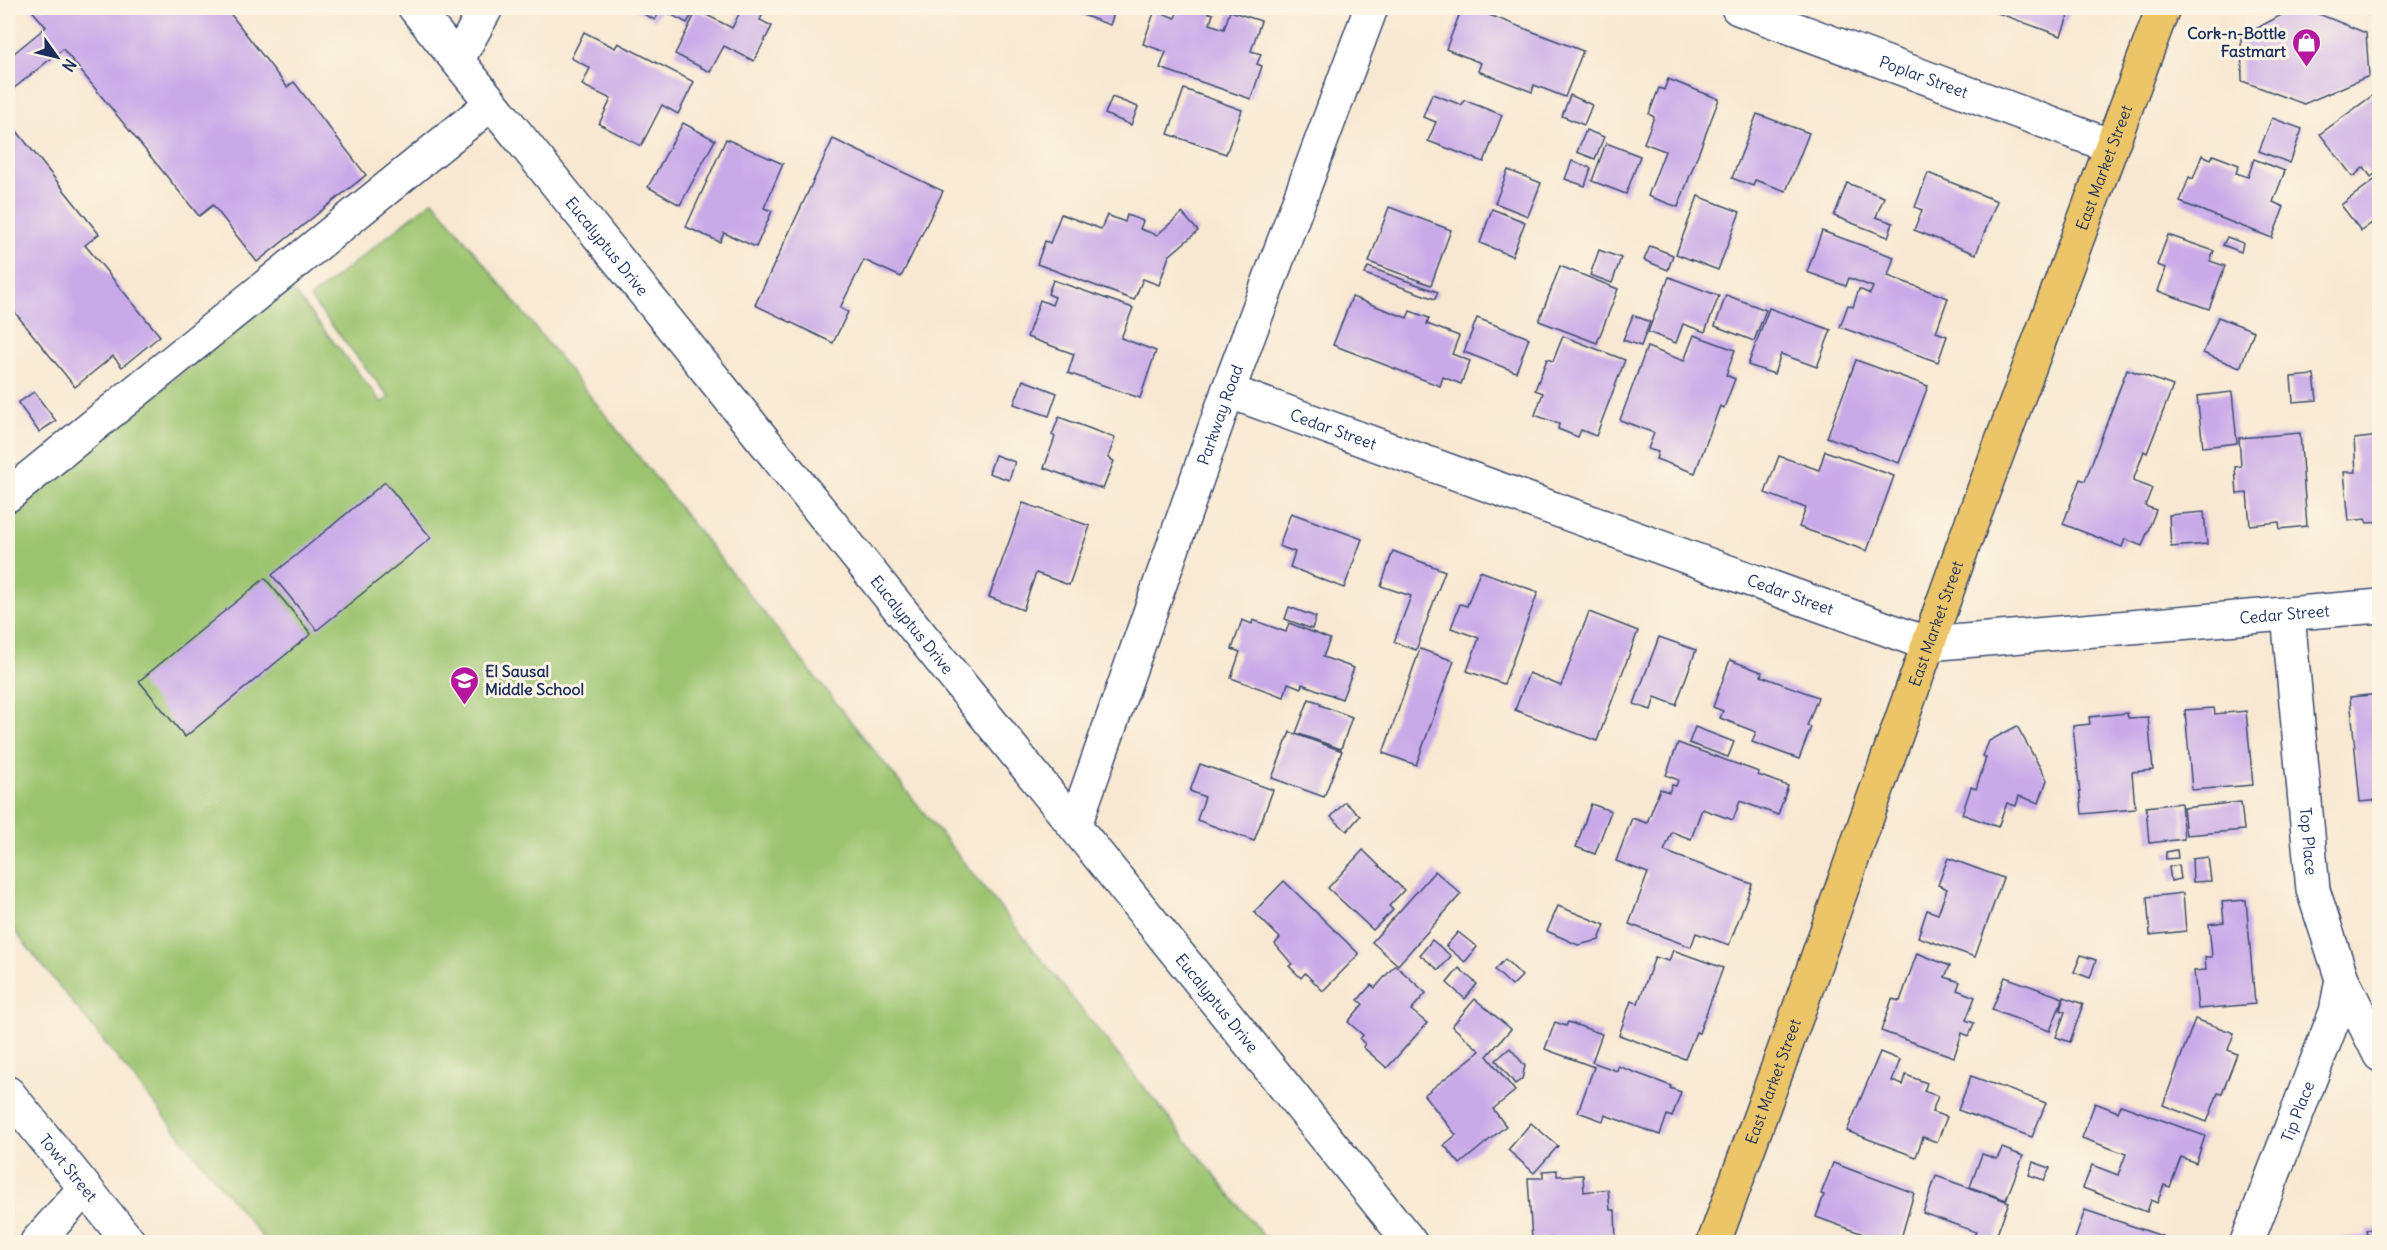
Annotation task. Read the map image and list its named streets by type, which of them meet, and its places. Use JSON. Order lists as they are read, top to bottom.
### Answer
{
  "streets": {
    "main road": ["East Market Street"],
    "street": [
      "Poplar Street",
      "Eucalyptus Drive",
      "Parkway Road",
      "Cedar Street",
      "Top Place",
      "Tip Place",
      "Towt Street"
    ]
  },
  "crossings": [
    ["Poplar Street", "East Market Street"],
    ["East Market Street", "Cedar Street"],
    ["Eucalyptus Drive", "Parkway Road"],
    ["Parkway Road", "Cedar Street"],
    ["Cedar Street", "Top Place"],
    ["Top Place", "Tip Place"]
  ],
  "places": {
    "shop": ["Cork-n-Bottle Fastmart"],
    "school or university": ["El Sausal Middle School"]
  },
  "north": "bottom right"
}
